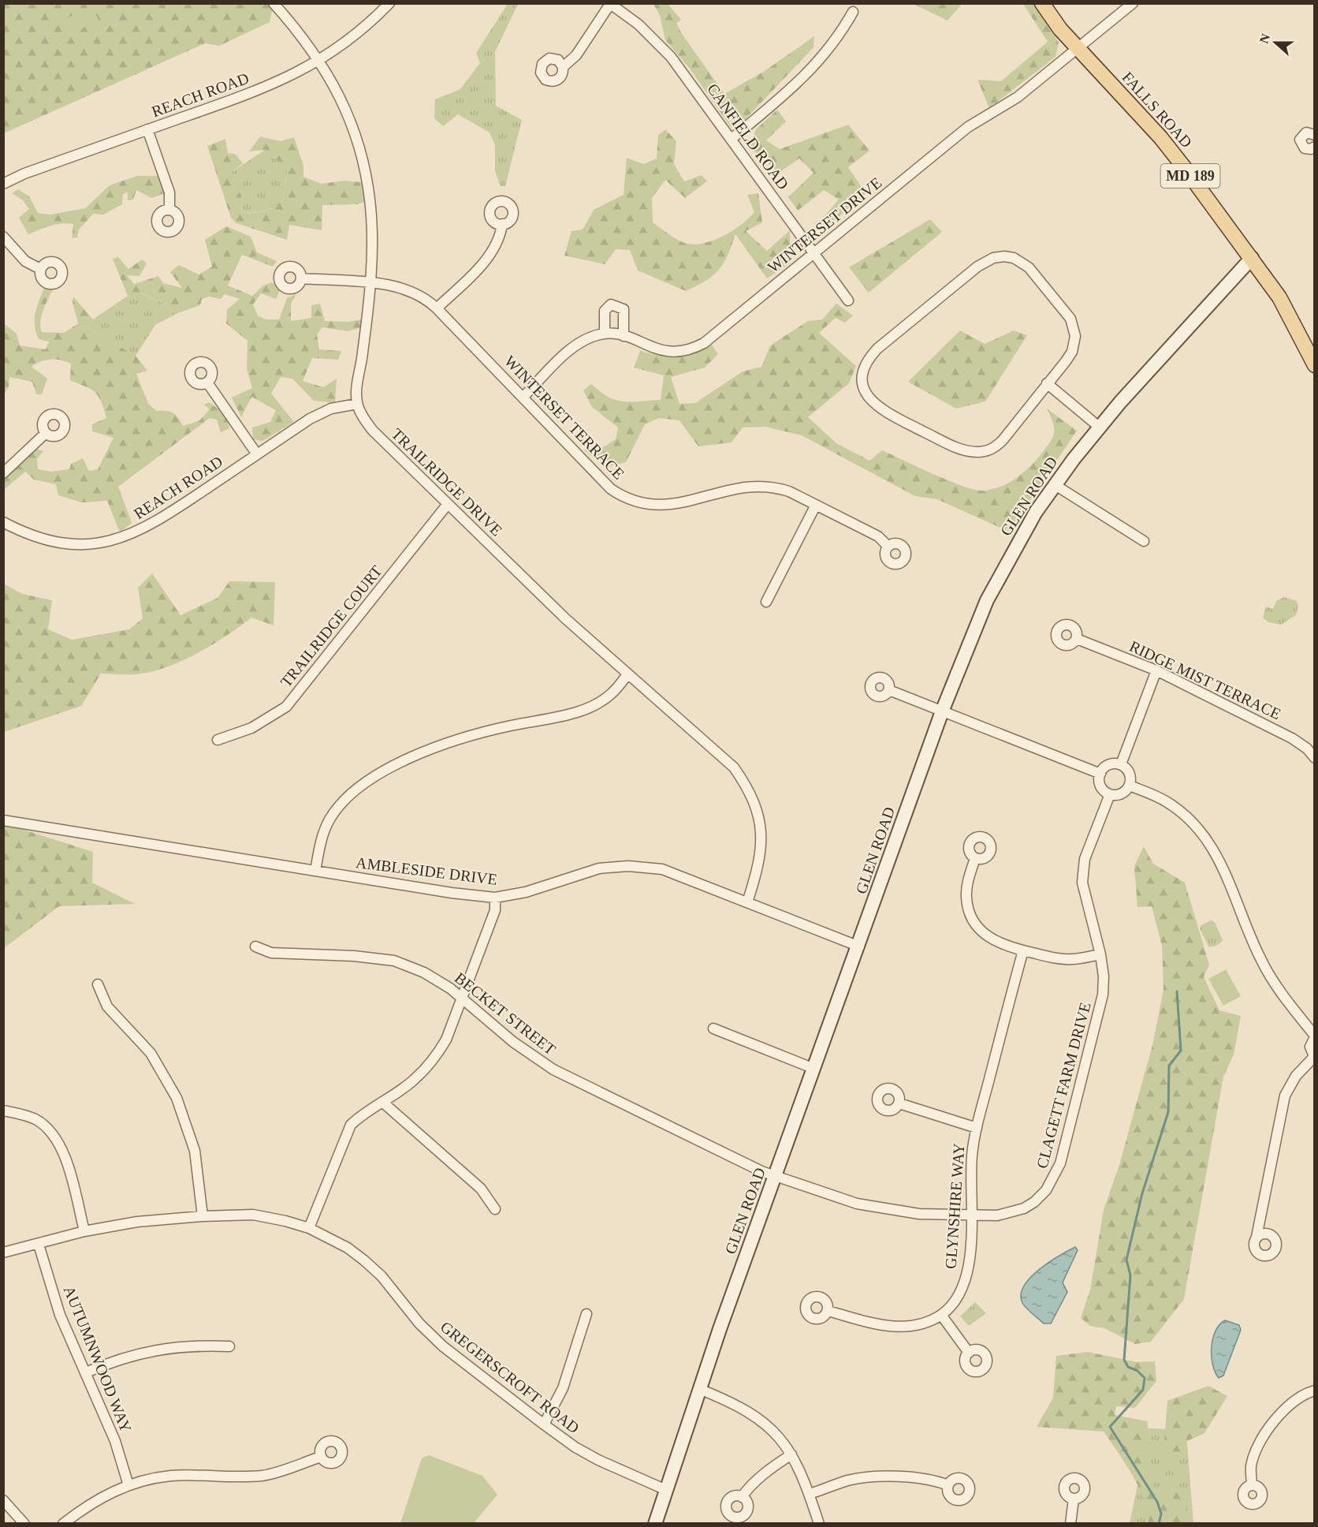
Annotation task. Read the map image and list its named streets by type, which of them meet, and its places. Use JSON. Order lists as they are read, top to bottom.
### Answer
{
  "streets": {
    "main road": ["FALLS ROAD", "MD 189", "GLEN ROAD"],
    "street": [
      "REACH ROAD",
      "CANFIELD ROAD",
      "WINTERSET DRIVE",
      "WINTERSET TERRACE",
      "TRAILRIDGE DRIVE",
      "TRAILRIDGE COURT",
      "RIDGE MIST TERRACE",
      "AMBLESIDE DRIVE",
      "BECKET STREET",
      "CLAGETT FARM DRIVE",
      "GLYNSHIRE WAY",
      "AUTUMNWOOD WAY",
      "GREGERSCROFT ROAD"
    ]
  },
  "crossings": [
    ["REACH ROAD", "TRAILRIDGE DRIVE"],
    ["FALLS ROAD", "WINTERSET DRIVE"],
    ["FALLS ROAD", "GLEN ROAD"],
    ["CANFIELD ROAD", "WINTERSET DRIVE"],
    ["WINTERSET DRIVE", "WINTERSET TERRACE"],
    ["TRAILRIDGE DRIVE", "TRAILRIDGE COURT"],
    ["TRAILRIDGE DRIVE", "AMBLESIDE DRIVE"],
    ["GLEN ROAD", "AMBLESIDE DRIVE"],
    ["GLEN ROAD", "BECKET STREET"],
    ["GLEN ROAD", "CLAGETT FARM DRIVE"],
    ["GLEN ROAD", "GREGERSCROFT ROAD"],
    ["BECKET STREET", "CLAGETT FARM DRIVE"],
    ["CLAGETT FARM DRIVE", "GLYNSHIRE WAY"],
    ["AUTUMNWOOD WAY", "GREGERSCROFT ROAD"]
  ],
  "north": "left"
}
